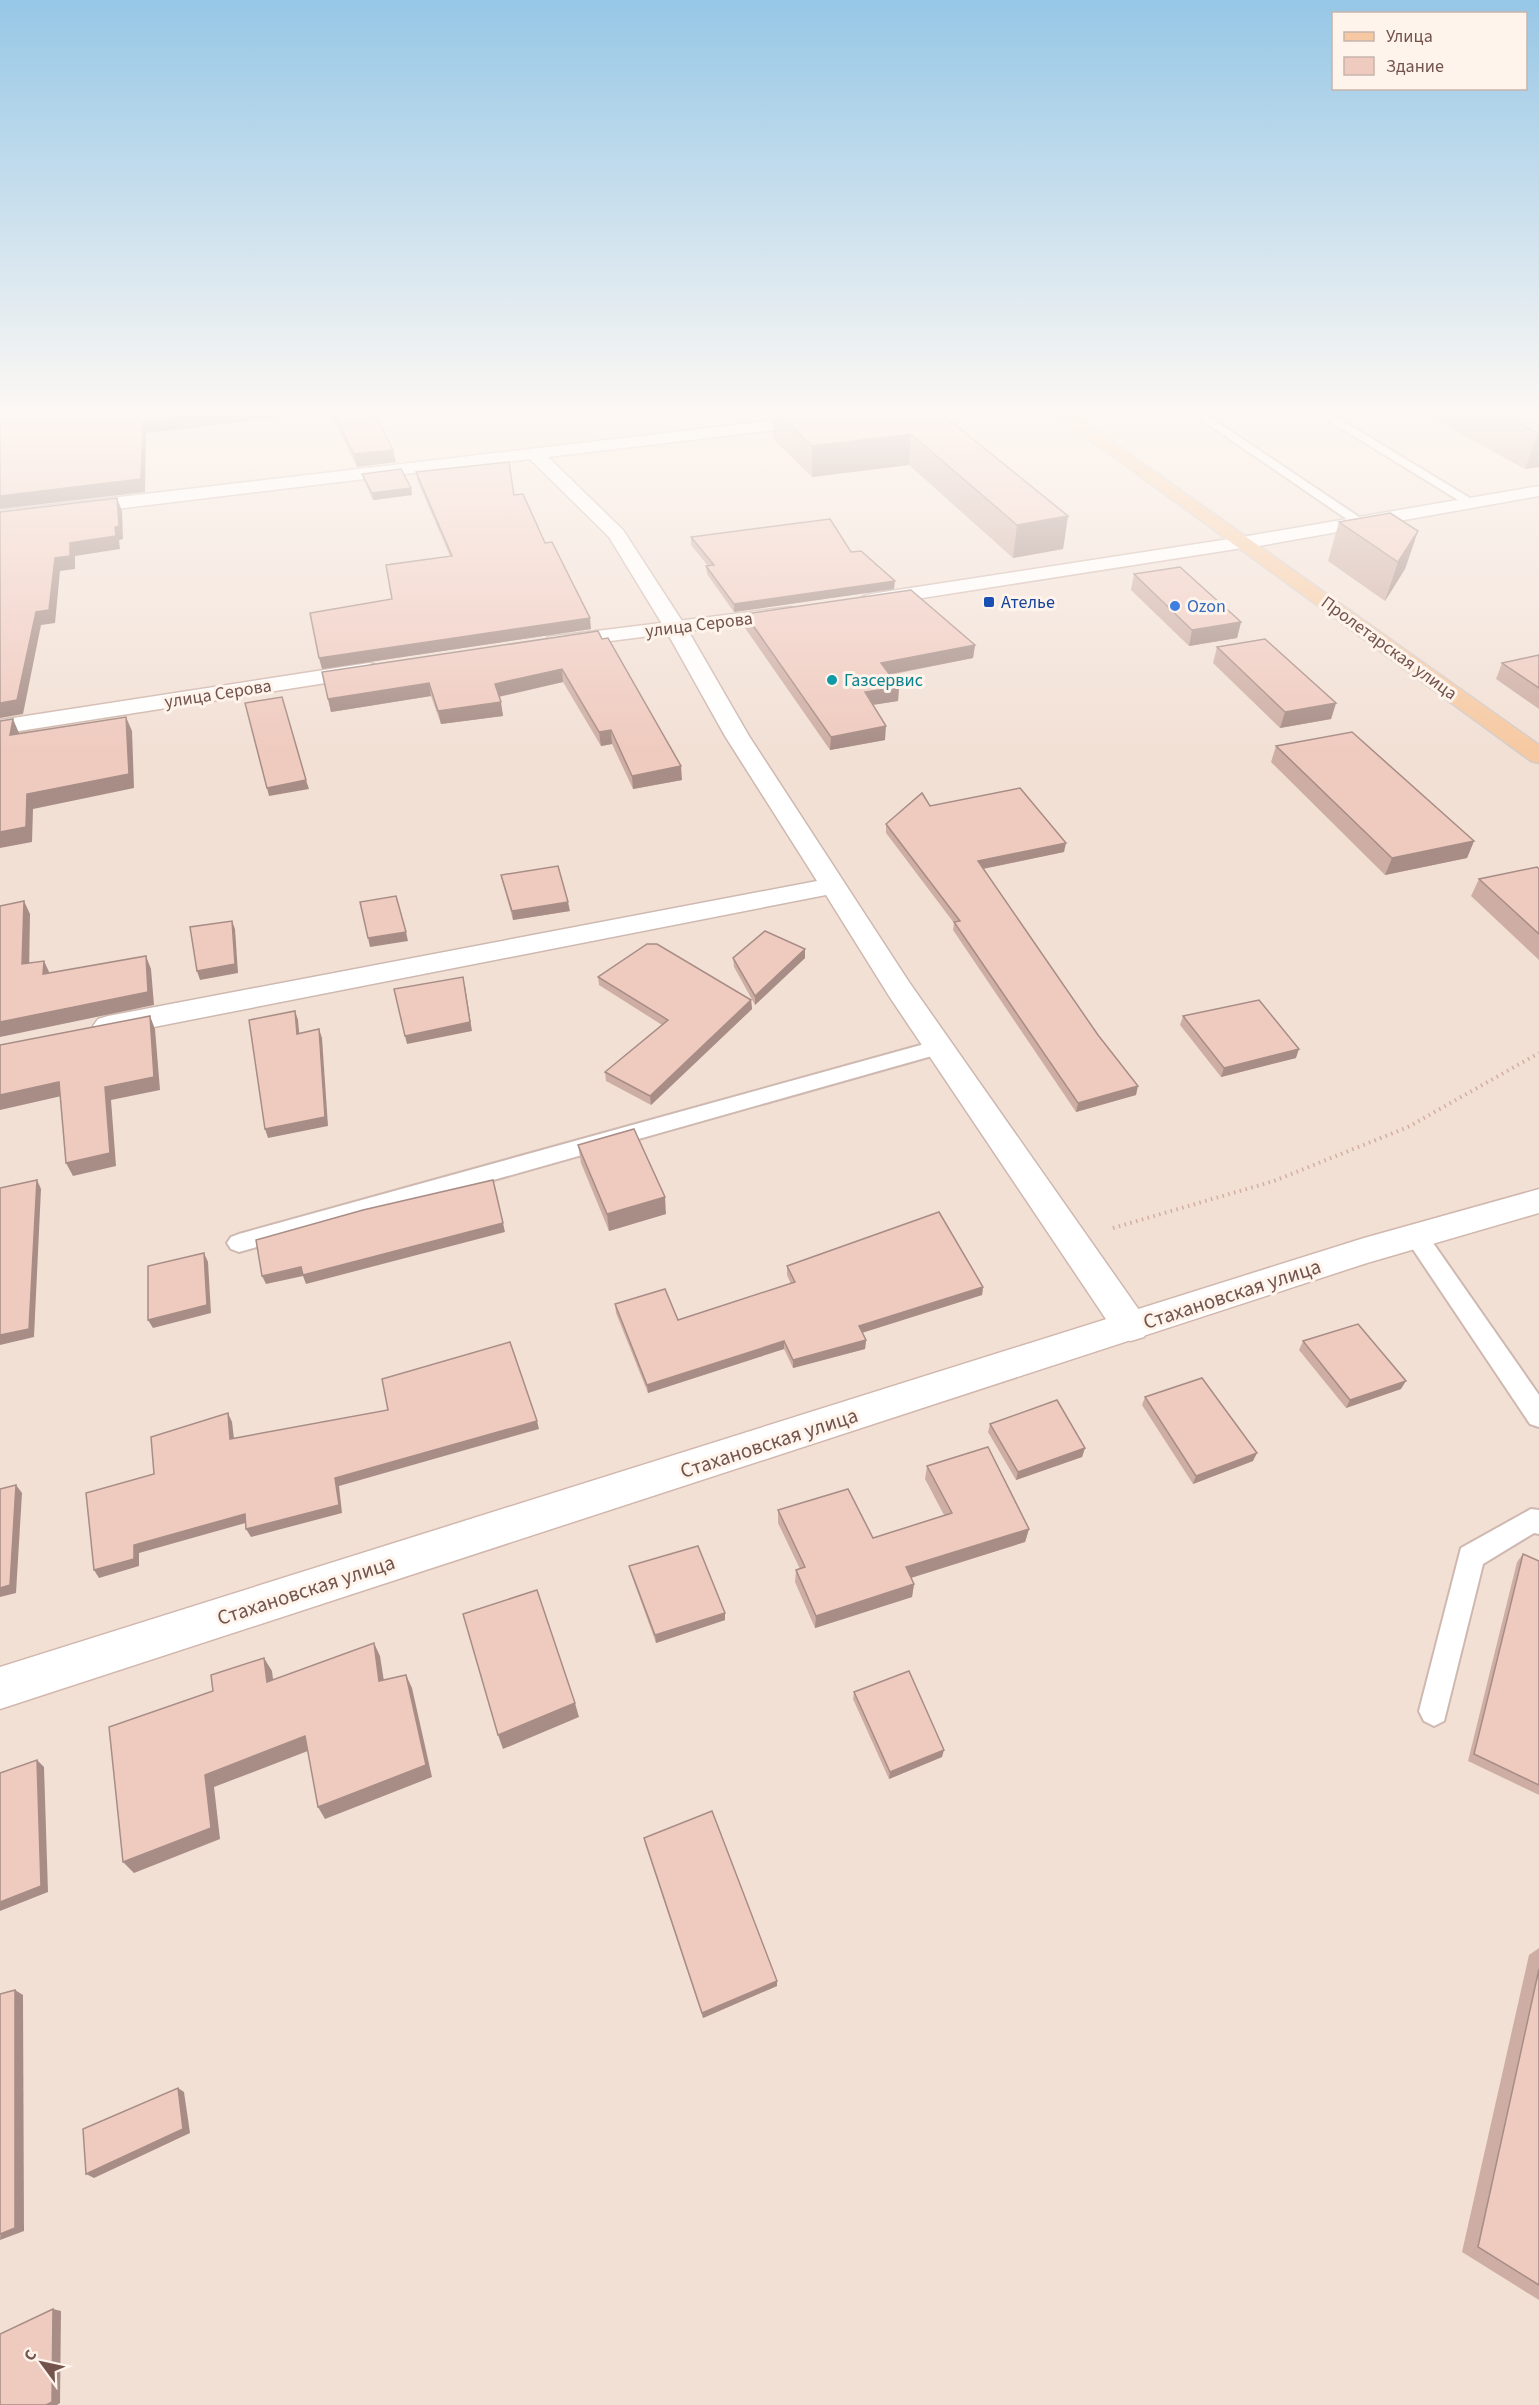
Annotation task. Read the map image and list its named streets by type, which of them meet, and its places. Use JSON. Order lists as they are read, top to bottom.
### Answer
{
  "streets": {
    "main road": ["Пролетарская улица"],
    "street": ["улица Серова", "Стахановская улица"]
  },
  "places": {
    "transit": ["Ателье"],
    "other": ["Ozon", "Газсервис"]
  },
  "legend": ["Улица", "Здание"],
  "north": "top left"
}
